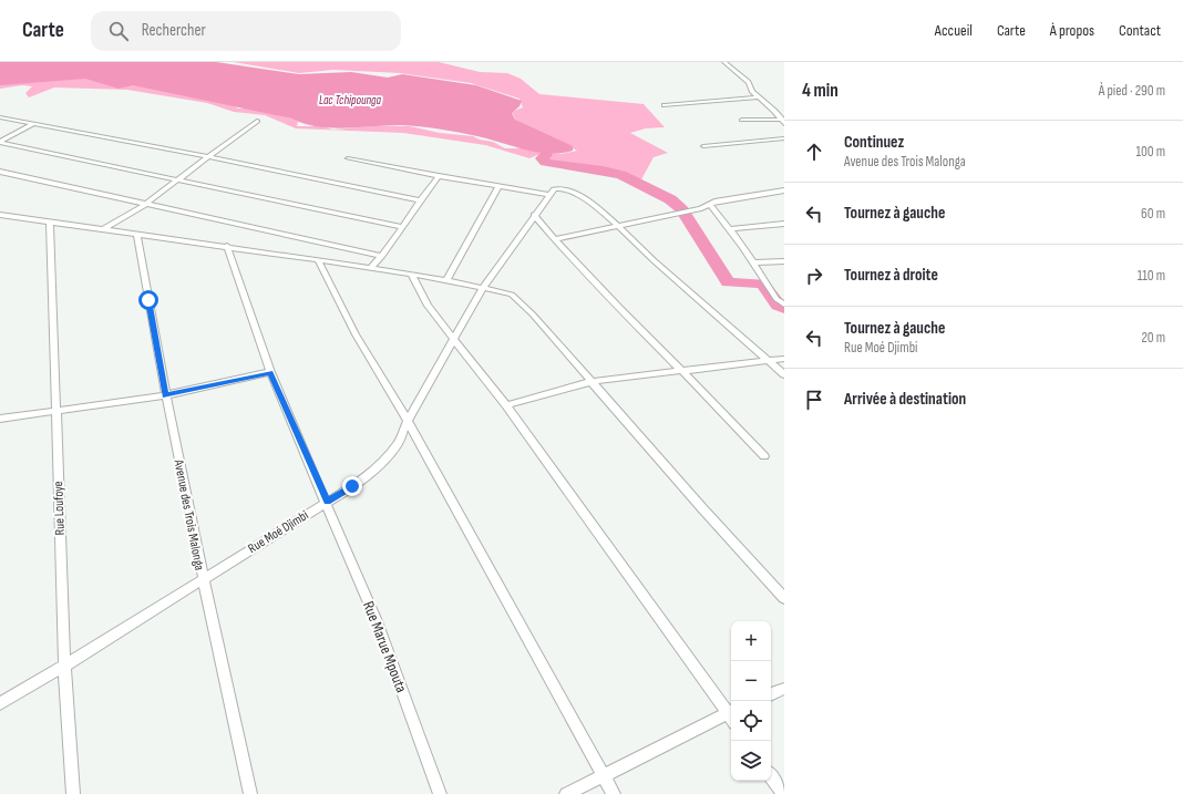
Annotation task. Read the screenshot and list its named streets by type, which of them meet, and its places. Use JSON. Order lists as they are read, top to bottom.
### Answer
{
  "streets": {
    "street": [
      "Rue Loufoye",
      "Avenue des Trois Malonga",
      "Rue Moé Djimbi",
      "Rue Marue Mpouta"
    ]
  },
  "crossings": [
    ["Rue Loufoye", "Rue Moé Djimbi"],
    ["Avenue des Trois Malonga", "Rue Moé Djimbi"],
    ["Rue Moé Djimbi", "Rue Marue Mpouta"]
  ],
  "water": ["Lac Tchipounga"],
  "page": {
    "header": "Carte",
    "search": "Rechercher",
    "nav": [
      "Accueil",
      "Carte",
      "À propos",
      "Contact"
    ],
    "heading": ["4 min", "À pied · 290 m"],
    "list": [
      ["Continuez", "Avenue des Trois Malonga", "100 m"],
      ["Tournez à gauche", "60 m"],
      ["Tournez à droite", "110 m"],
      ["Tournez à gauche", "Rue Moé Djimbi", "20 m"],
      "Arrivée à destination"
    ],
    "map_buttons": ["+", "−"]
  }
}
